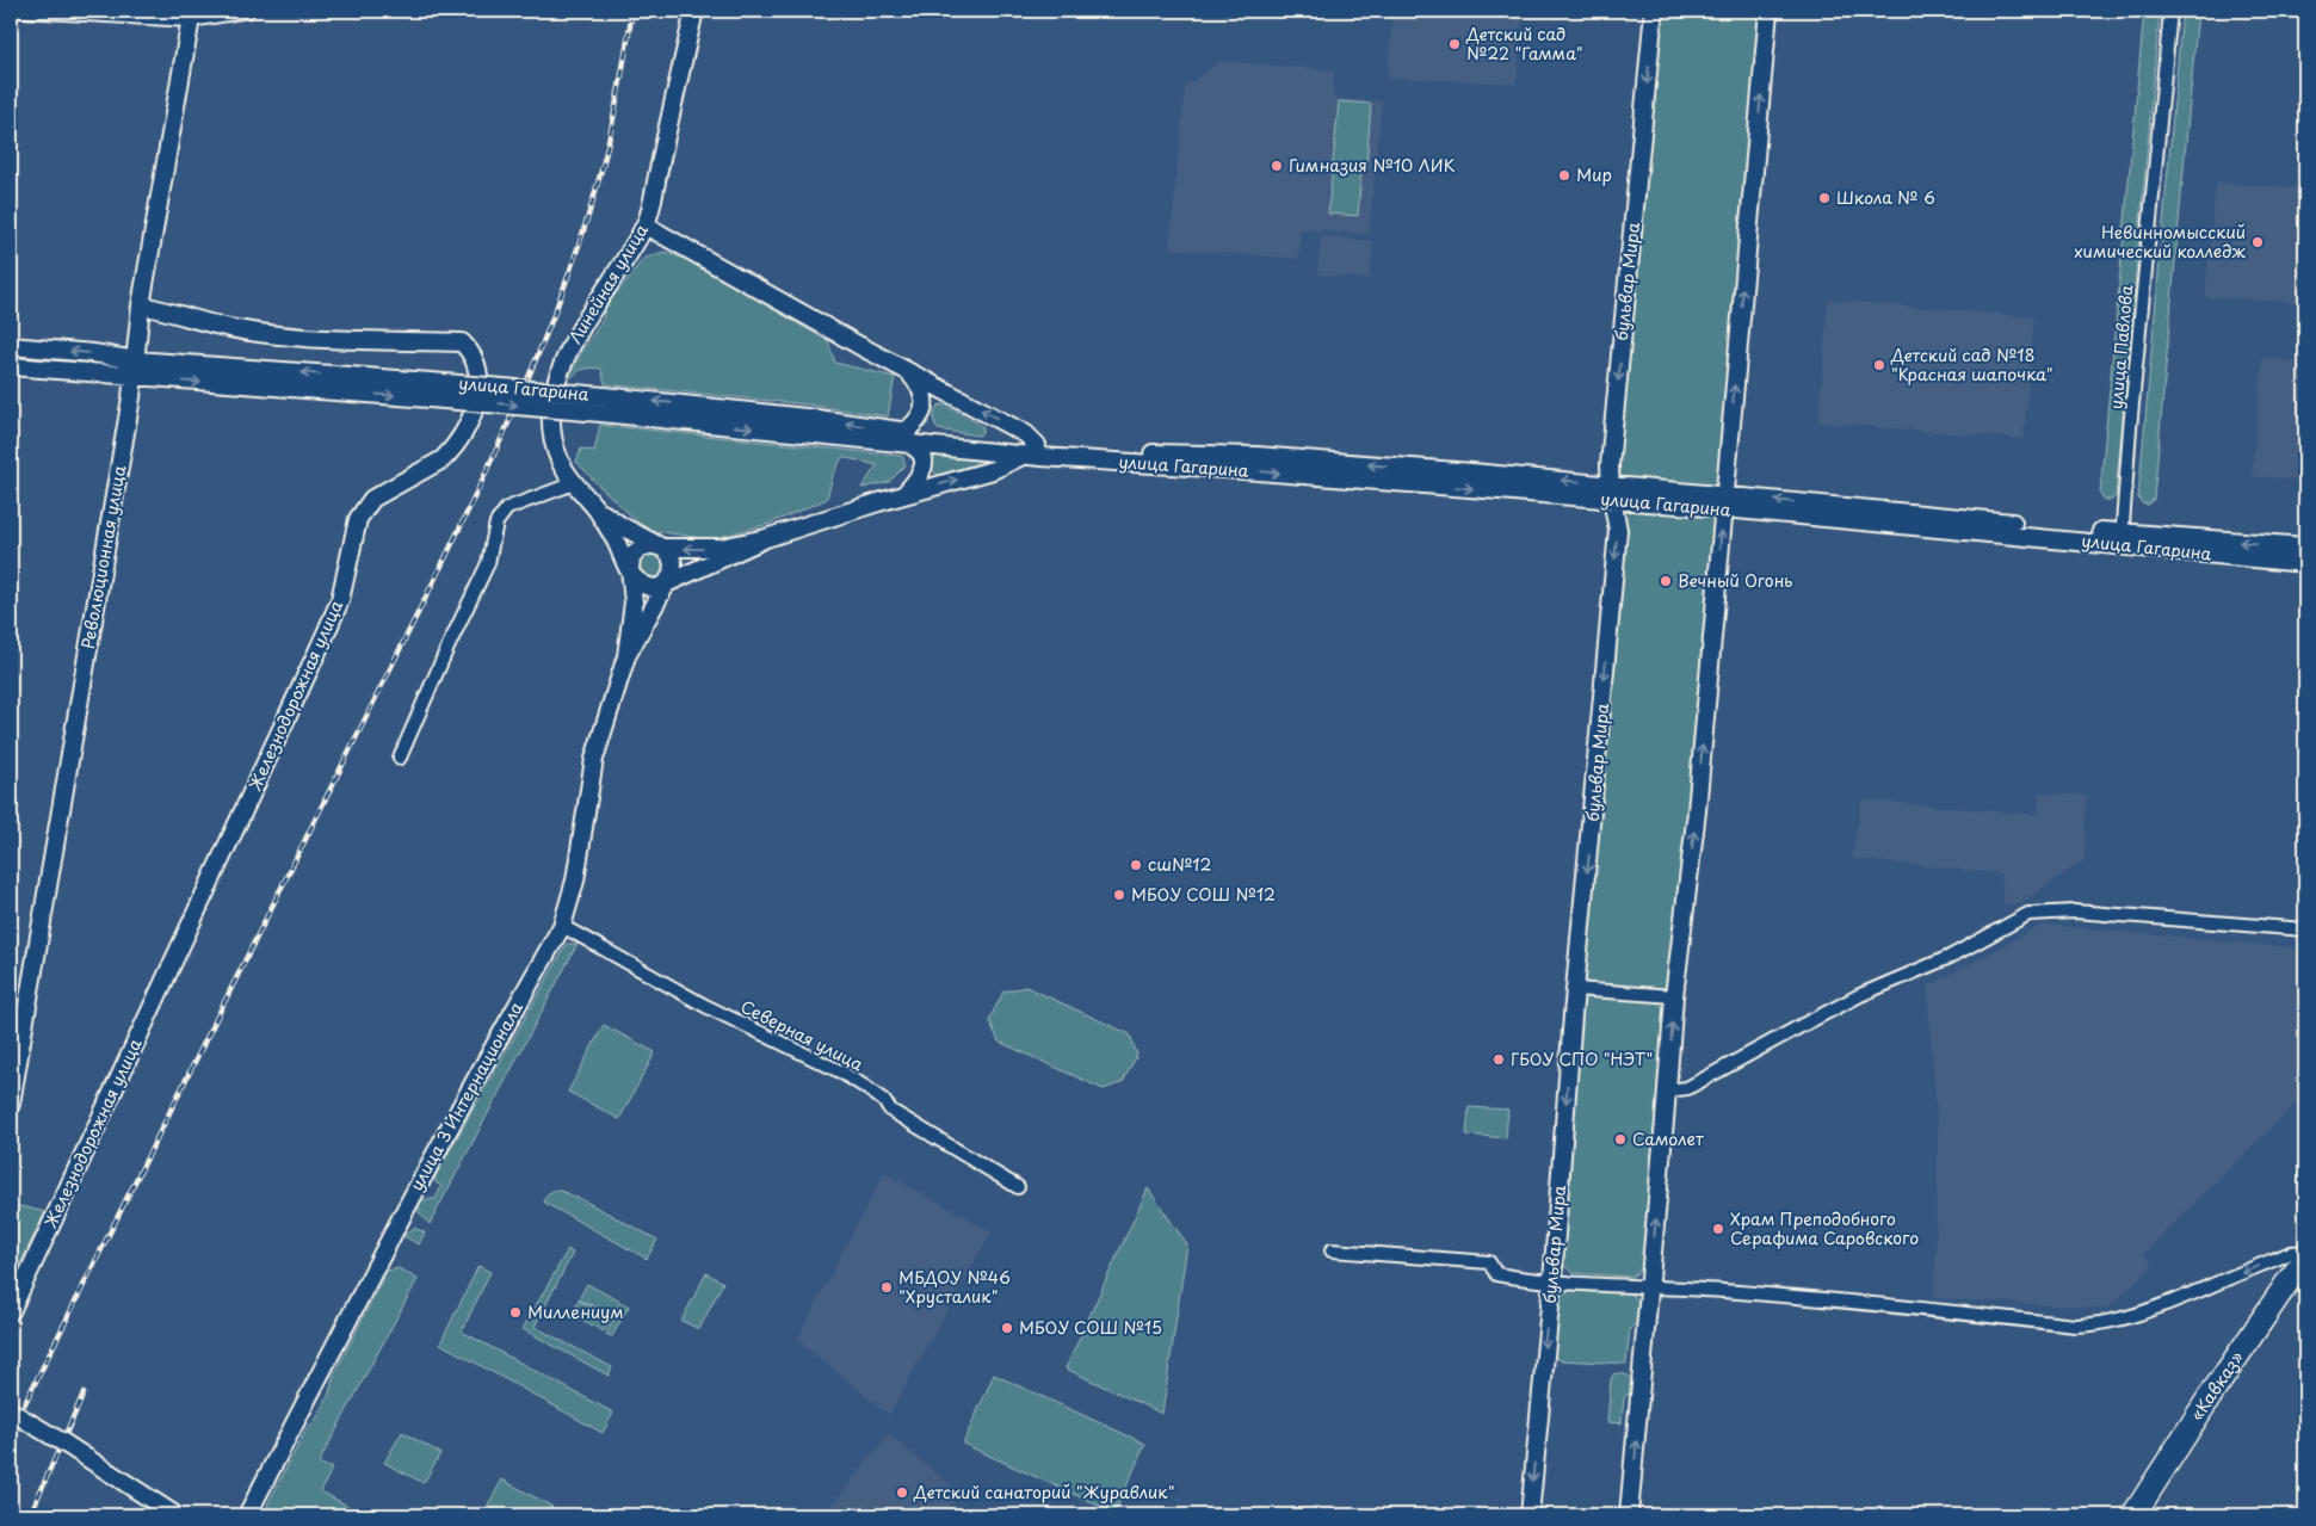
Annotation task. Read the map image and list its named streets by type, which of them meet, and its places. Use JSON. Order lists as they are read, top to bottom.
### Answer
{
  "streets": {
    "highway": ["«Кавказ»"],
    "main road": [
      "бульвар Мира",
      "Линейная улица",
      "улица Гагарина",
      "Революционная улица",
      "Железнодорожная улица",
      "улица 3 Интернационала"
    ],
    "street": ["улица Павлова", "Северная улица"]
  },
  "crossings": [
    ["бульвар Мира", "улица Гагарина"],
    ["Линейная улица", "улица Гагарина"],
    ["Линейная улица", "улица 3 Интернационала"],
    ["улица Павлова", "улица Гагарина"],
    ["улица Гагарина", "Революционная улица"],
    ["улица Гагарина", "улица 3 Интернационала"],
    ["Революционная улица", "Железнодорожная улица"],
    ["Северная улица", "улица 3 Интернационала"]
  ],
  "places": [
    "Детский сад №22 \"Гамма\"",
    "Гимназия №10 ЛИК",
    "Мир",
    "Школа № 6",
    "Невинномысский химический колледж",
    "Детский сад №18 \"Красная шапочка\"",
    "Вечный Огонь",
    "сш№12",
    "МБОУ СОШ №12",
    "ГБОУ СПО \"НЭТ\"",
    "Самолет",
    "Храм Преподобного Серафима Саровского",
    "МБДОУ №46 \"Хрусталик\"",
    "Миллениум",
    "МБОУ СОШ №15",
    "Детский санаторий \"Журавлик\""
  ]
}
